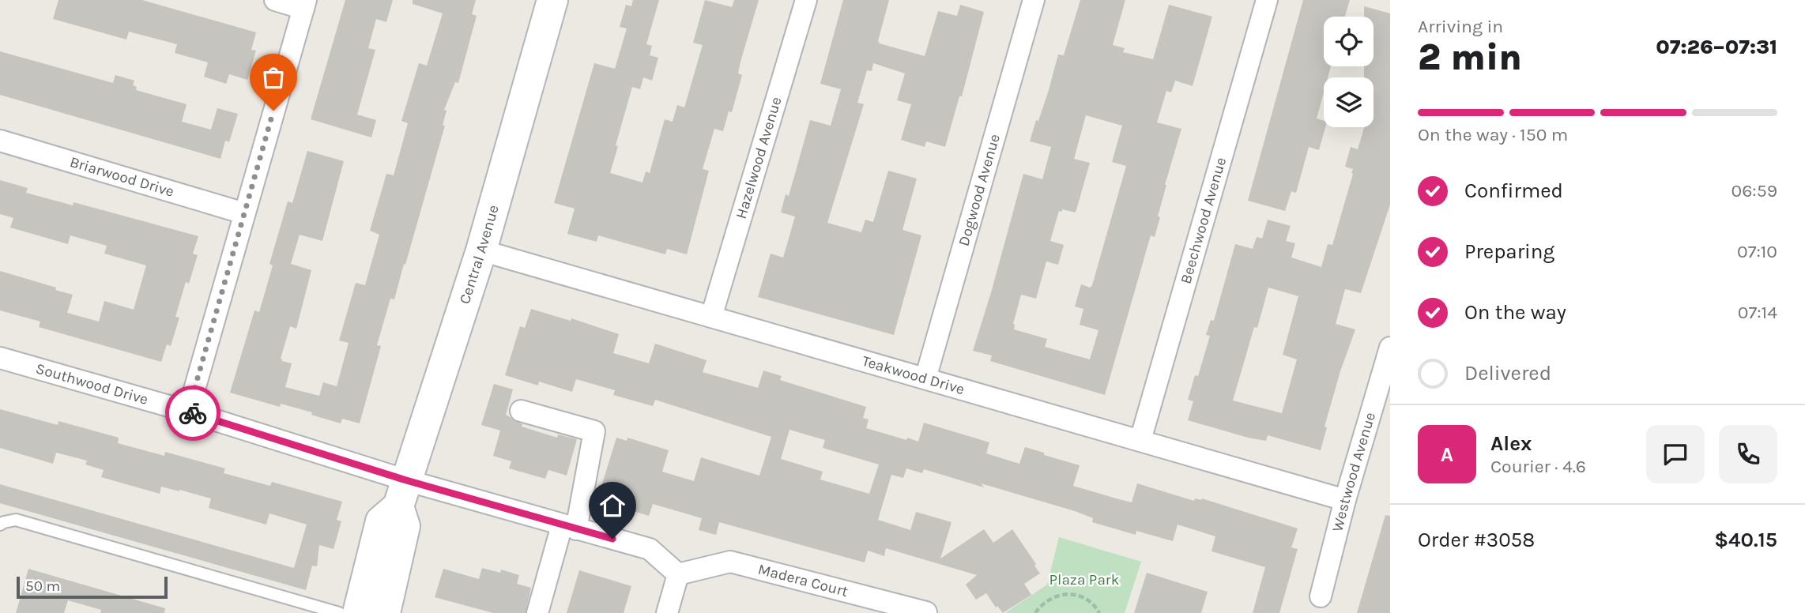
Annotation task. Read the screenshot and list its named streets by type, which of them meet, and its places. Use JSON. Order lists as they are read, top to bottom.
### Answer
{
  "streets": {
    "main road": ["Central Avenue"],
    "street": [
      "Hazelwood Avenue",
      "Briarwood Drive",
      "Dogwood Avenue",
      "Beechwood Avenue",
      "Teakwood Drive",
      "Southwood Drive",
      "Westwood Avenue",
      "Madera Court"
    ]
  },
  "crossings": [
    ["Hazelwood Avenue", "Teakwood Drive"],
    ["Dogwood Avenue", "Teakwood Drive"],
    ["Beechwood Avenue", "Teakwood Drive"],
    ["Central Avenue", "Teakwood Drive"],
    ["Central Avenue", "Southwood Drive"],
    ["Teakwood Drive", "Westwood Avenue"],
    ["Southwood Drive", "Madera Court"]
  ],
  "parks": ["Plaza Park"],
  "scale_bar": "50 m",
  "page": {
    "heading": ["2 min", "Arriving in", "07:26–07:31"],
    "panel": [
      "Alex",
      "Courier · 4.6",
      "Order #3058",
      "$40.15"
    ],
    "bar": "On the way · 150 m",
    "list": [
      ["Confirmed", "06:59"],
      ["Preparing", "07:10"],
      ["On the way", "07:14"],
      "Delivered"
    ],
    "round": "A",
    "scale": "50 m"
  }
}
